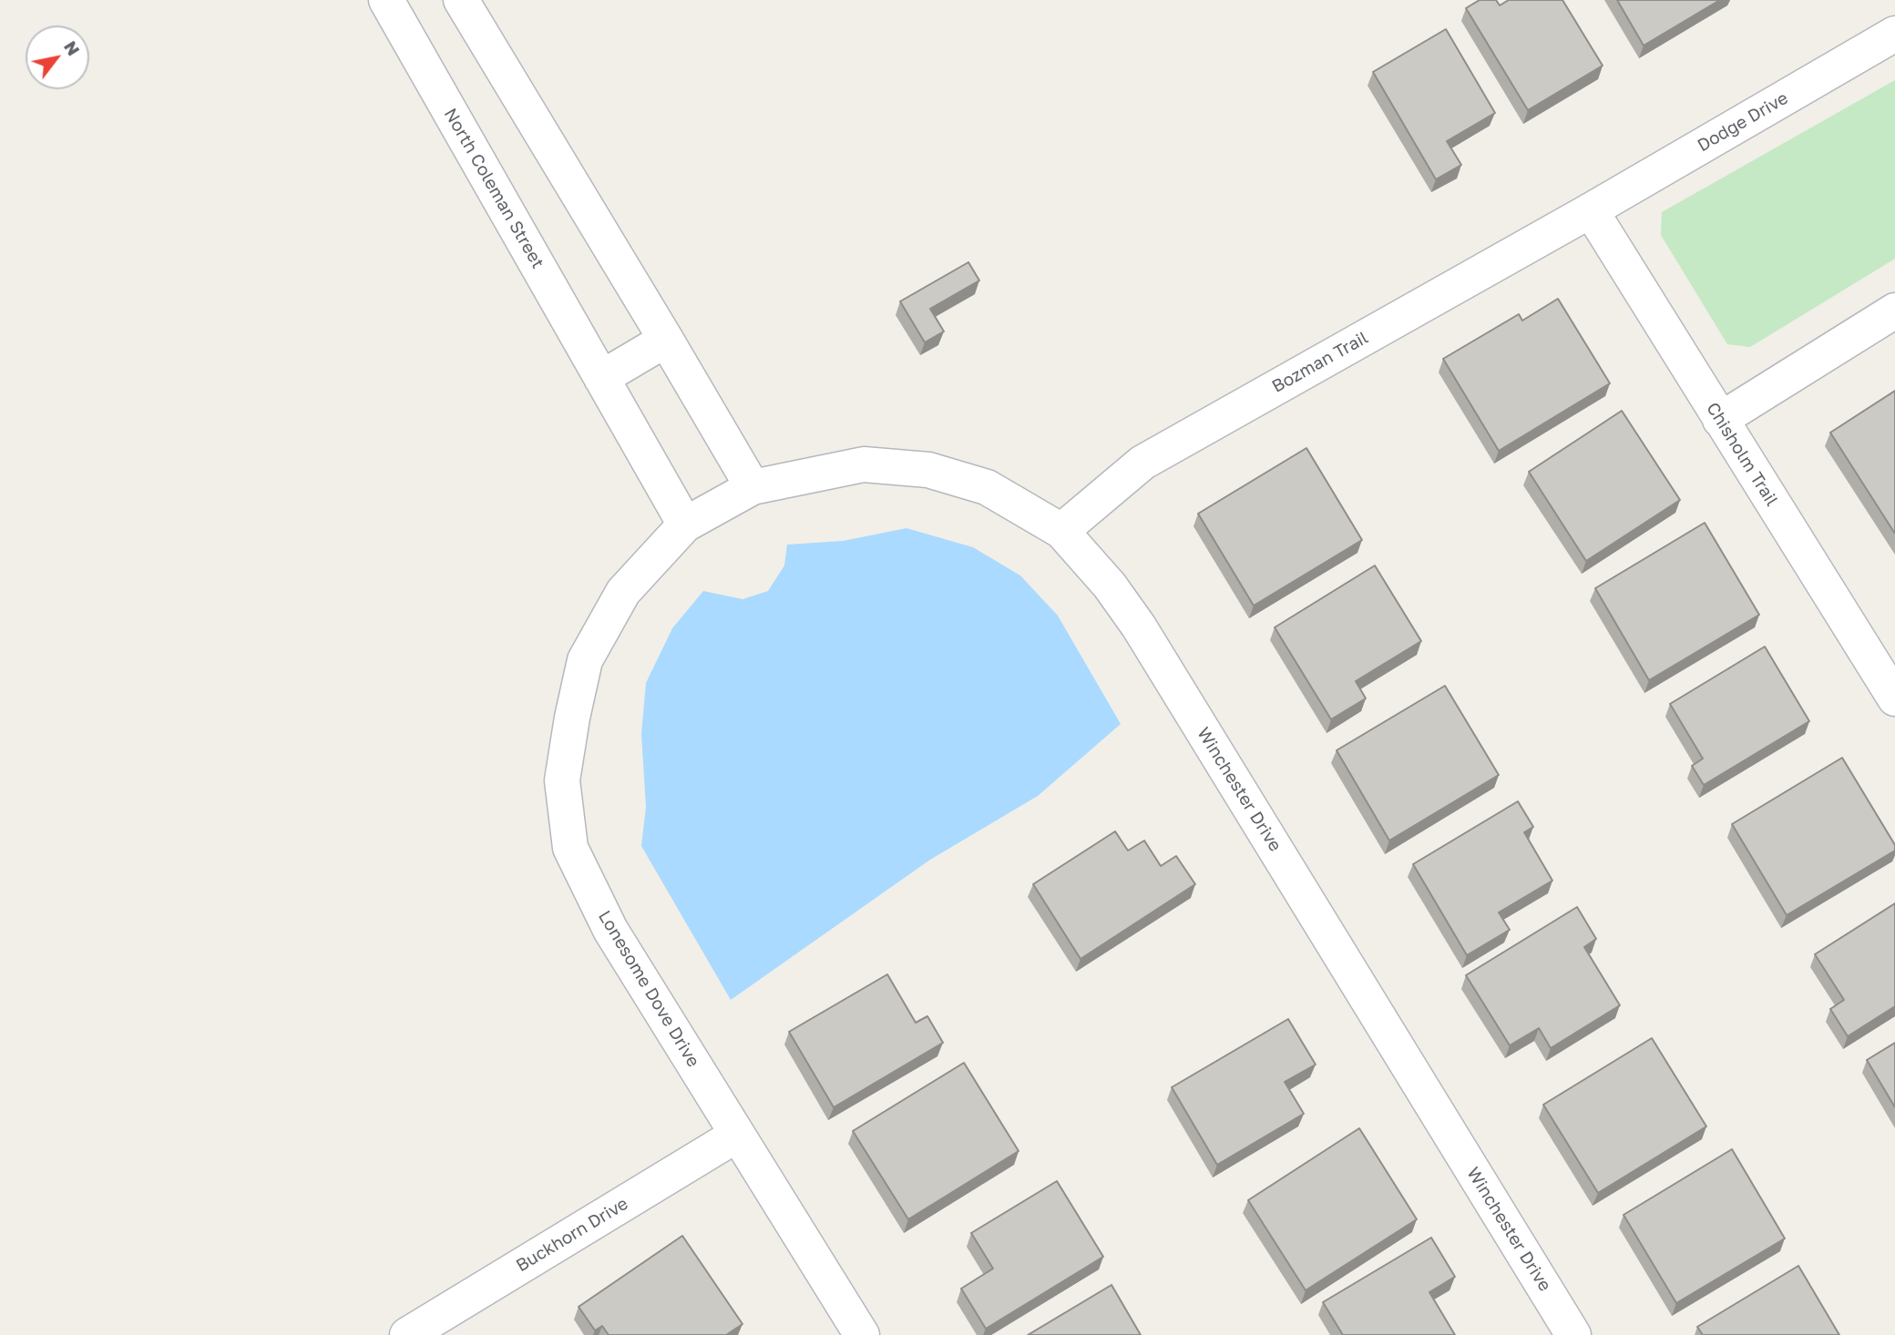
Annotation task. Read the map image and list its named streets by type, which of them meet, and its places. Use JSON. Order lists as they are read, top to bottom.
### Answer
{
  "streets": {
    "street": [
      "Dodge Drive",
      "North Coleman Street",
      "Bozman Trail",
      "Chisholm Trail",
      "Winchester Drive",
      "Lonesome Dove Drive",
      "Buckhorn Drive"
    ]
  },
  "crossings": [
    ["Dodge Drive", "Bozman Trail"],
    ["Dodge Drive", "Chisholm Trail"],
    ["North Coleman Street", "Lonesome Dove Drive"],
    ["Bozman Trail", "Chisholm Trail"],
    ["Bozman Trail", "Winchester Drive"],
    ["Winchester Drive", "Lonesome Dove Drive"],
    ["Lonesome Dove Drive", "Buckhorn Drive"]
  ],
  "north": "top right"
}
